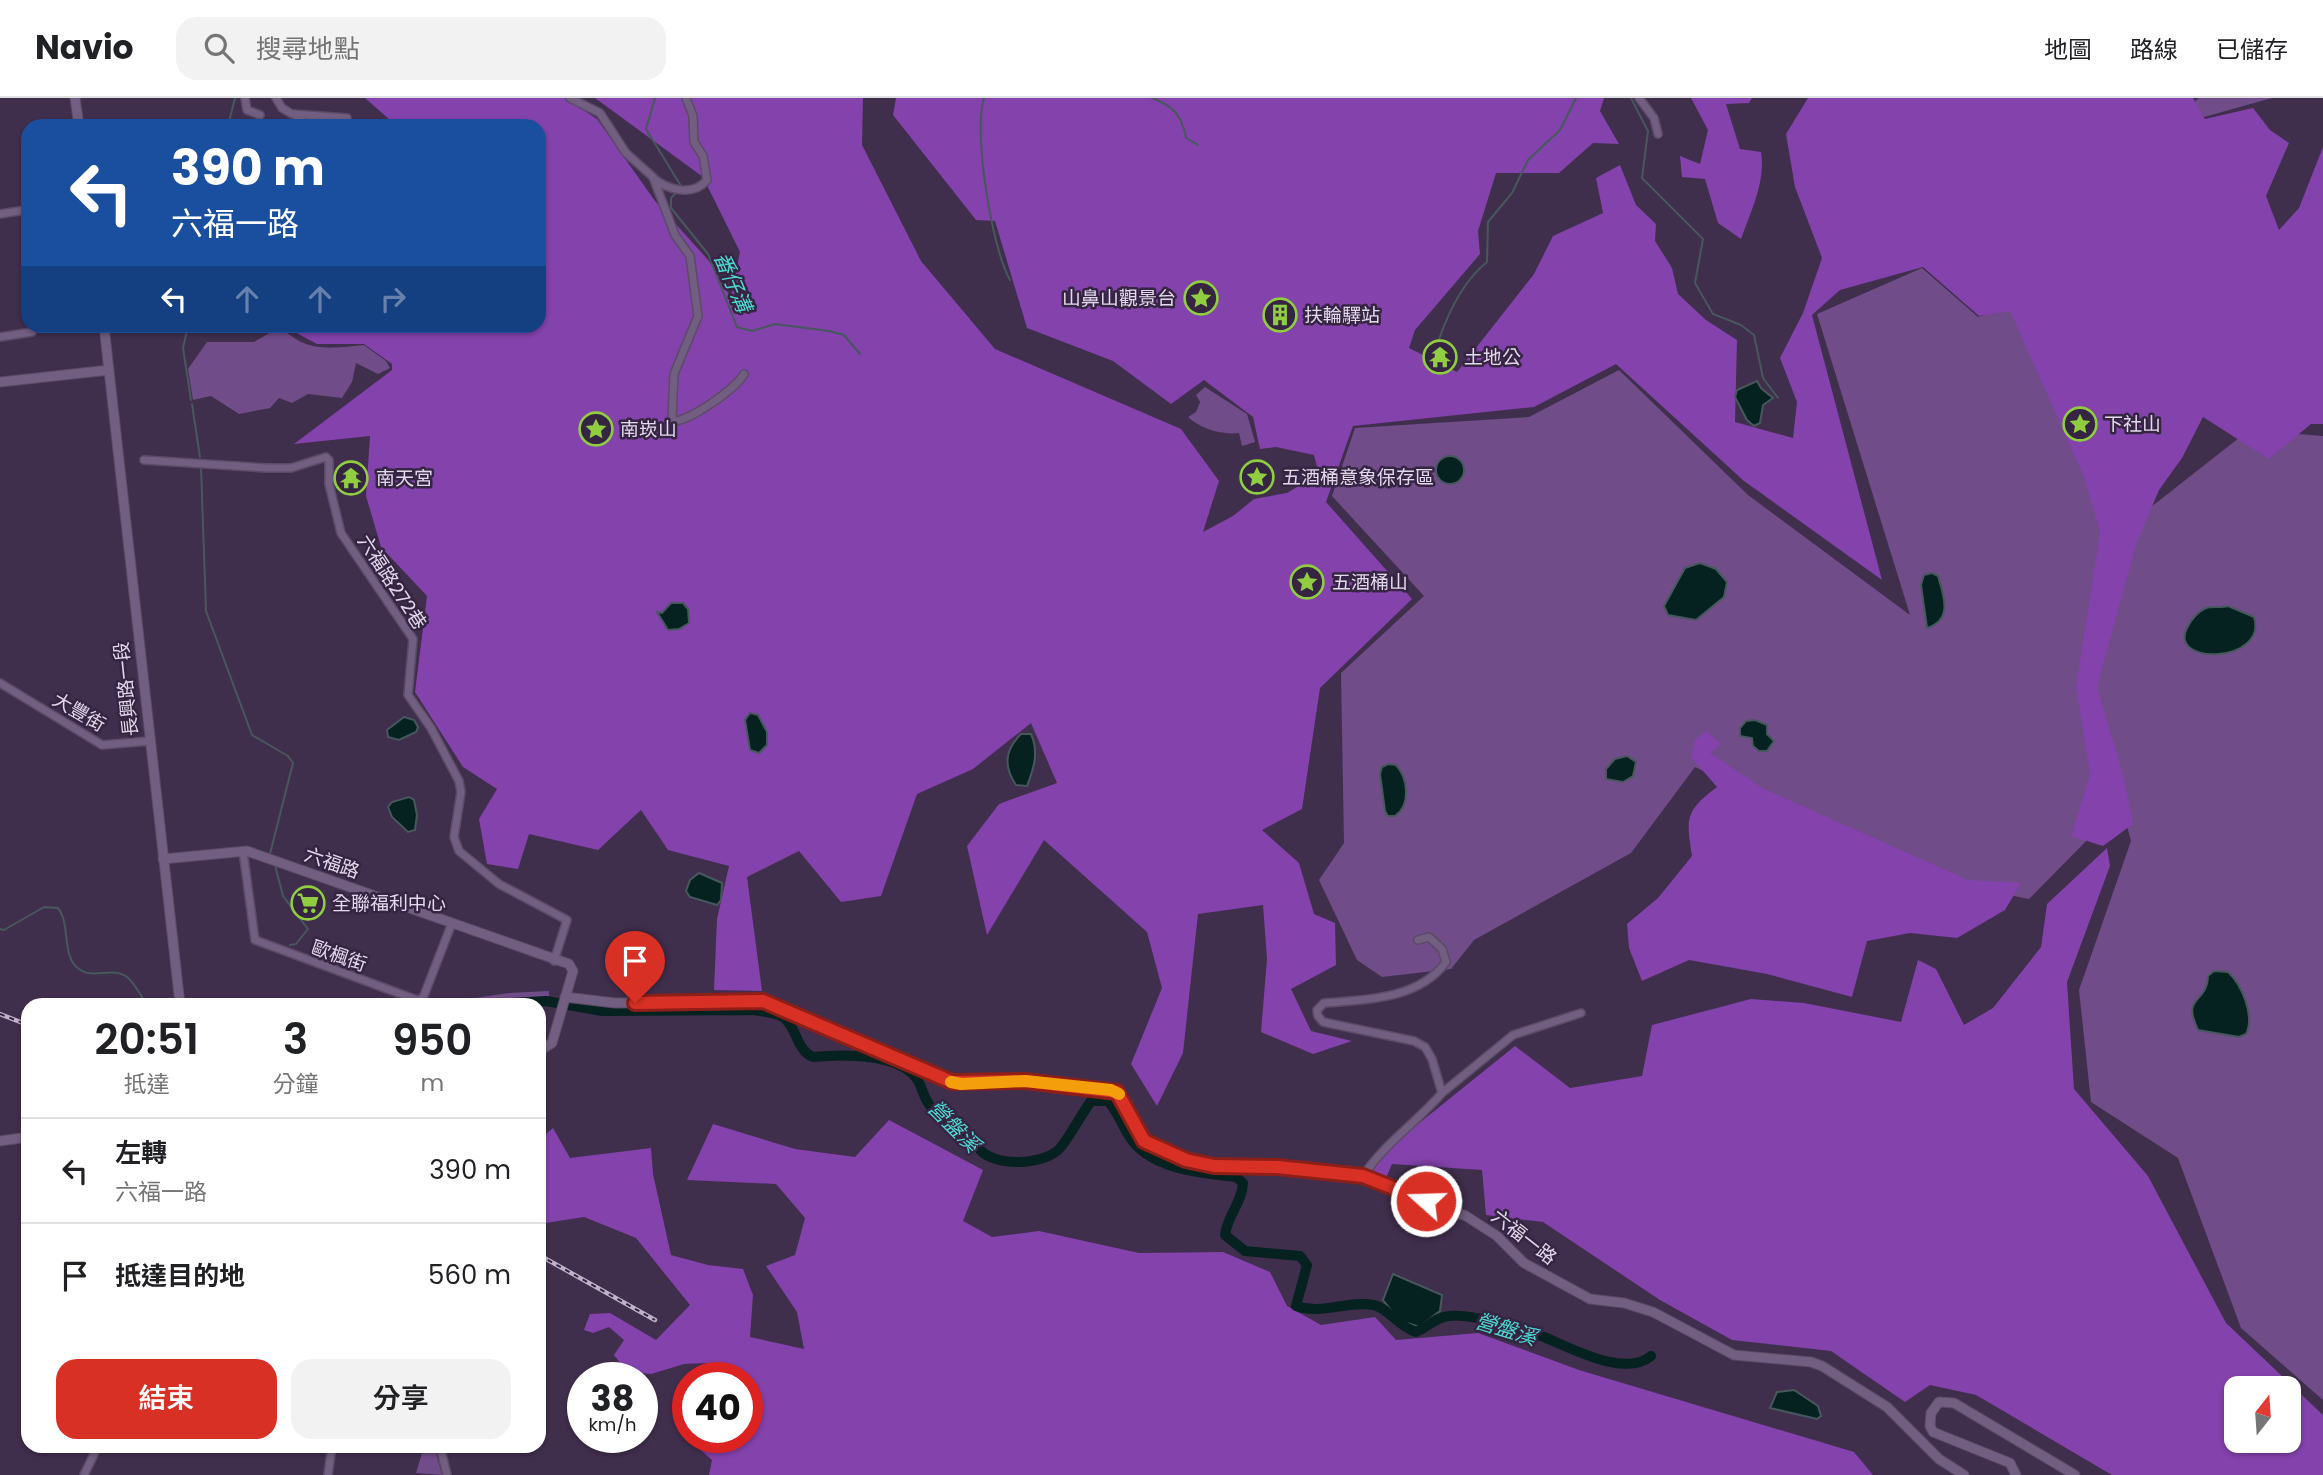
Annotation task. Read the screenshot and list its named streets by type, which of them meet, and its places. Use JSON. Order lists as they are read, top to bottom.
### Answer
{
  "streets": {
    "street": [
      "六福路272巷",
      "長興路一段",
      "大豐街",
      "六福路",
      "歐楓街",
      "六福一路"
    ]
  },
  "crossings": [
    ["六福路272巷", "六福路"],
    ["長興路一段", "大豐街"],
    ["長興路一段", "六福路"],
    ["六福路", "歐楓街"],
    ["六福路", "六福一路"]
  ],
  "water": ["番仔溝", "營盤溪"],
  "places": {
    "place": [
      "山鼻山觀景台",
      "下社山",
      "南崁山",
      "五酒桶意象保存區",
      "五酒桶山"
    ],
    "building": ["扶輪驛站"],
    "temple": ["土地公", "南天宮"],
    "supermarket": ["全聯福利中心"]
  },
  "north": "top",
  "page": {
    "header": "Navio",
    "search": "搜尋地點",
    "nav": ["地圖", "路線", "已儲存"],
    "turn": ["390 m", "六福一路"],
    "eta": [
      "20:51",
      "抵達",
      "3",
      "分鐘",
      "950",
      "m"
    ],
    "list": [
      {
        "name": "左轉",
        "note": "六福一路",
        "value": "390 m"
      },
      {
        "name": "抵達目的地",
        "value": "560 m"
      }
    ],
    "buttons": ["結束", "分享"],
    "speed": "38 km/h",
    "limit": "40"
  }
}
